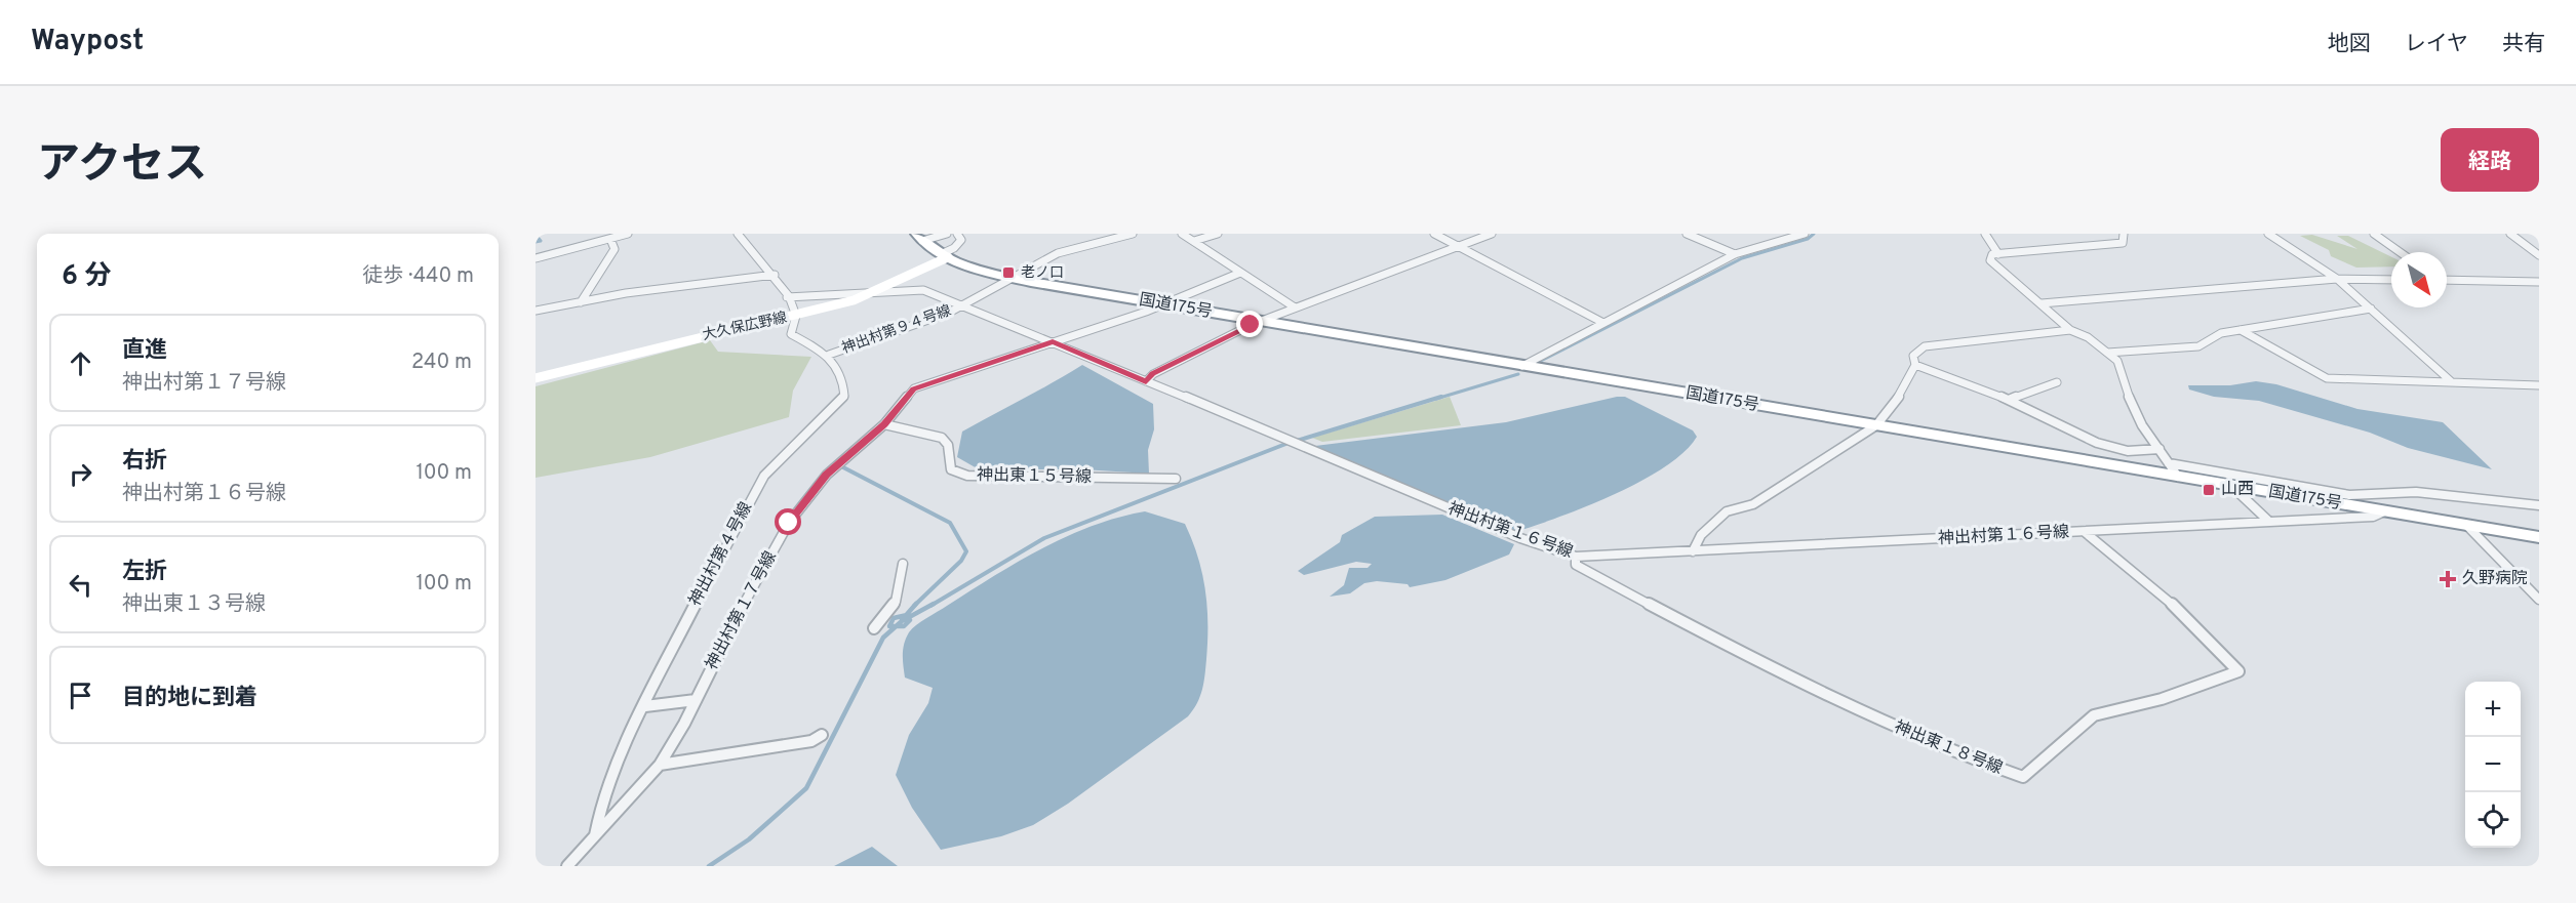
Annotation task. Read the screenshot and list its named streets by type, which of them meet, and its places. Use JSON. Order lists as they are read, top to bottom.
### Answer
{
  "streets": {
    "highway": ["国道175号"],
    "street": [
      "大久保広野線",
      "神出村第９４号線",
      "神出東１５号線",
      "神出村第１６号線",
      "神出村第４号線",
      "神出村第１７号線",
      "神出東１８号線"
    ]
  },
  "crossings": [
    ["国道175号", "大久保広野線"],
    ["国道175号", "神出村第９４号線"],
    ["国道175号", "神出村第１６号線"],
    ["国道175号", "神出村第１７号線"],
    ["大久保広野線", "神出村第１６号線"],
    ["神出村第９４号線", "神出村第１６号線"],
    ["神出村第９４号線", "神出村第４号線"],
    ["神出東１５号線", "神出村第１７号線"],
    ["神出村第１６号線", "神出村第１７号線"],
    ["神出村第１６号線", "神出東１８号線"],
    ["神出村第４号線", "神出村第１７号線"]
  ],
  "places": {
    "transit": ["老ノ口", "山西"],
    "health": ["久野病院"]
  },
  "north": "bottom right",
  "page": {
    "header": "Waypost",
    "nav": ["地図", "レイヤ", "共有"],
    "title": "アクセス",
    "buttons": "経路",
    "heading": ["6 分", "徒歩 · 440 m"],
    "list": [
      ["直進", "神出村第１７号線", "240 m"],
      ["右折", "神出村第１６号線", "100 m"],
      ["左折", "神出東１３号線", "100 m"],
      "目的地に到着"
    ],
    "map_buttons": ["+", "−"]
  }
}
